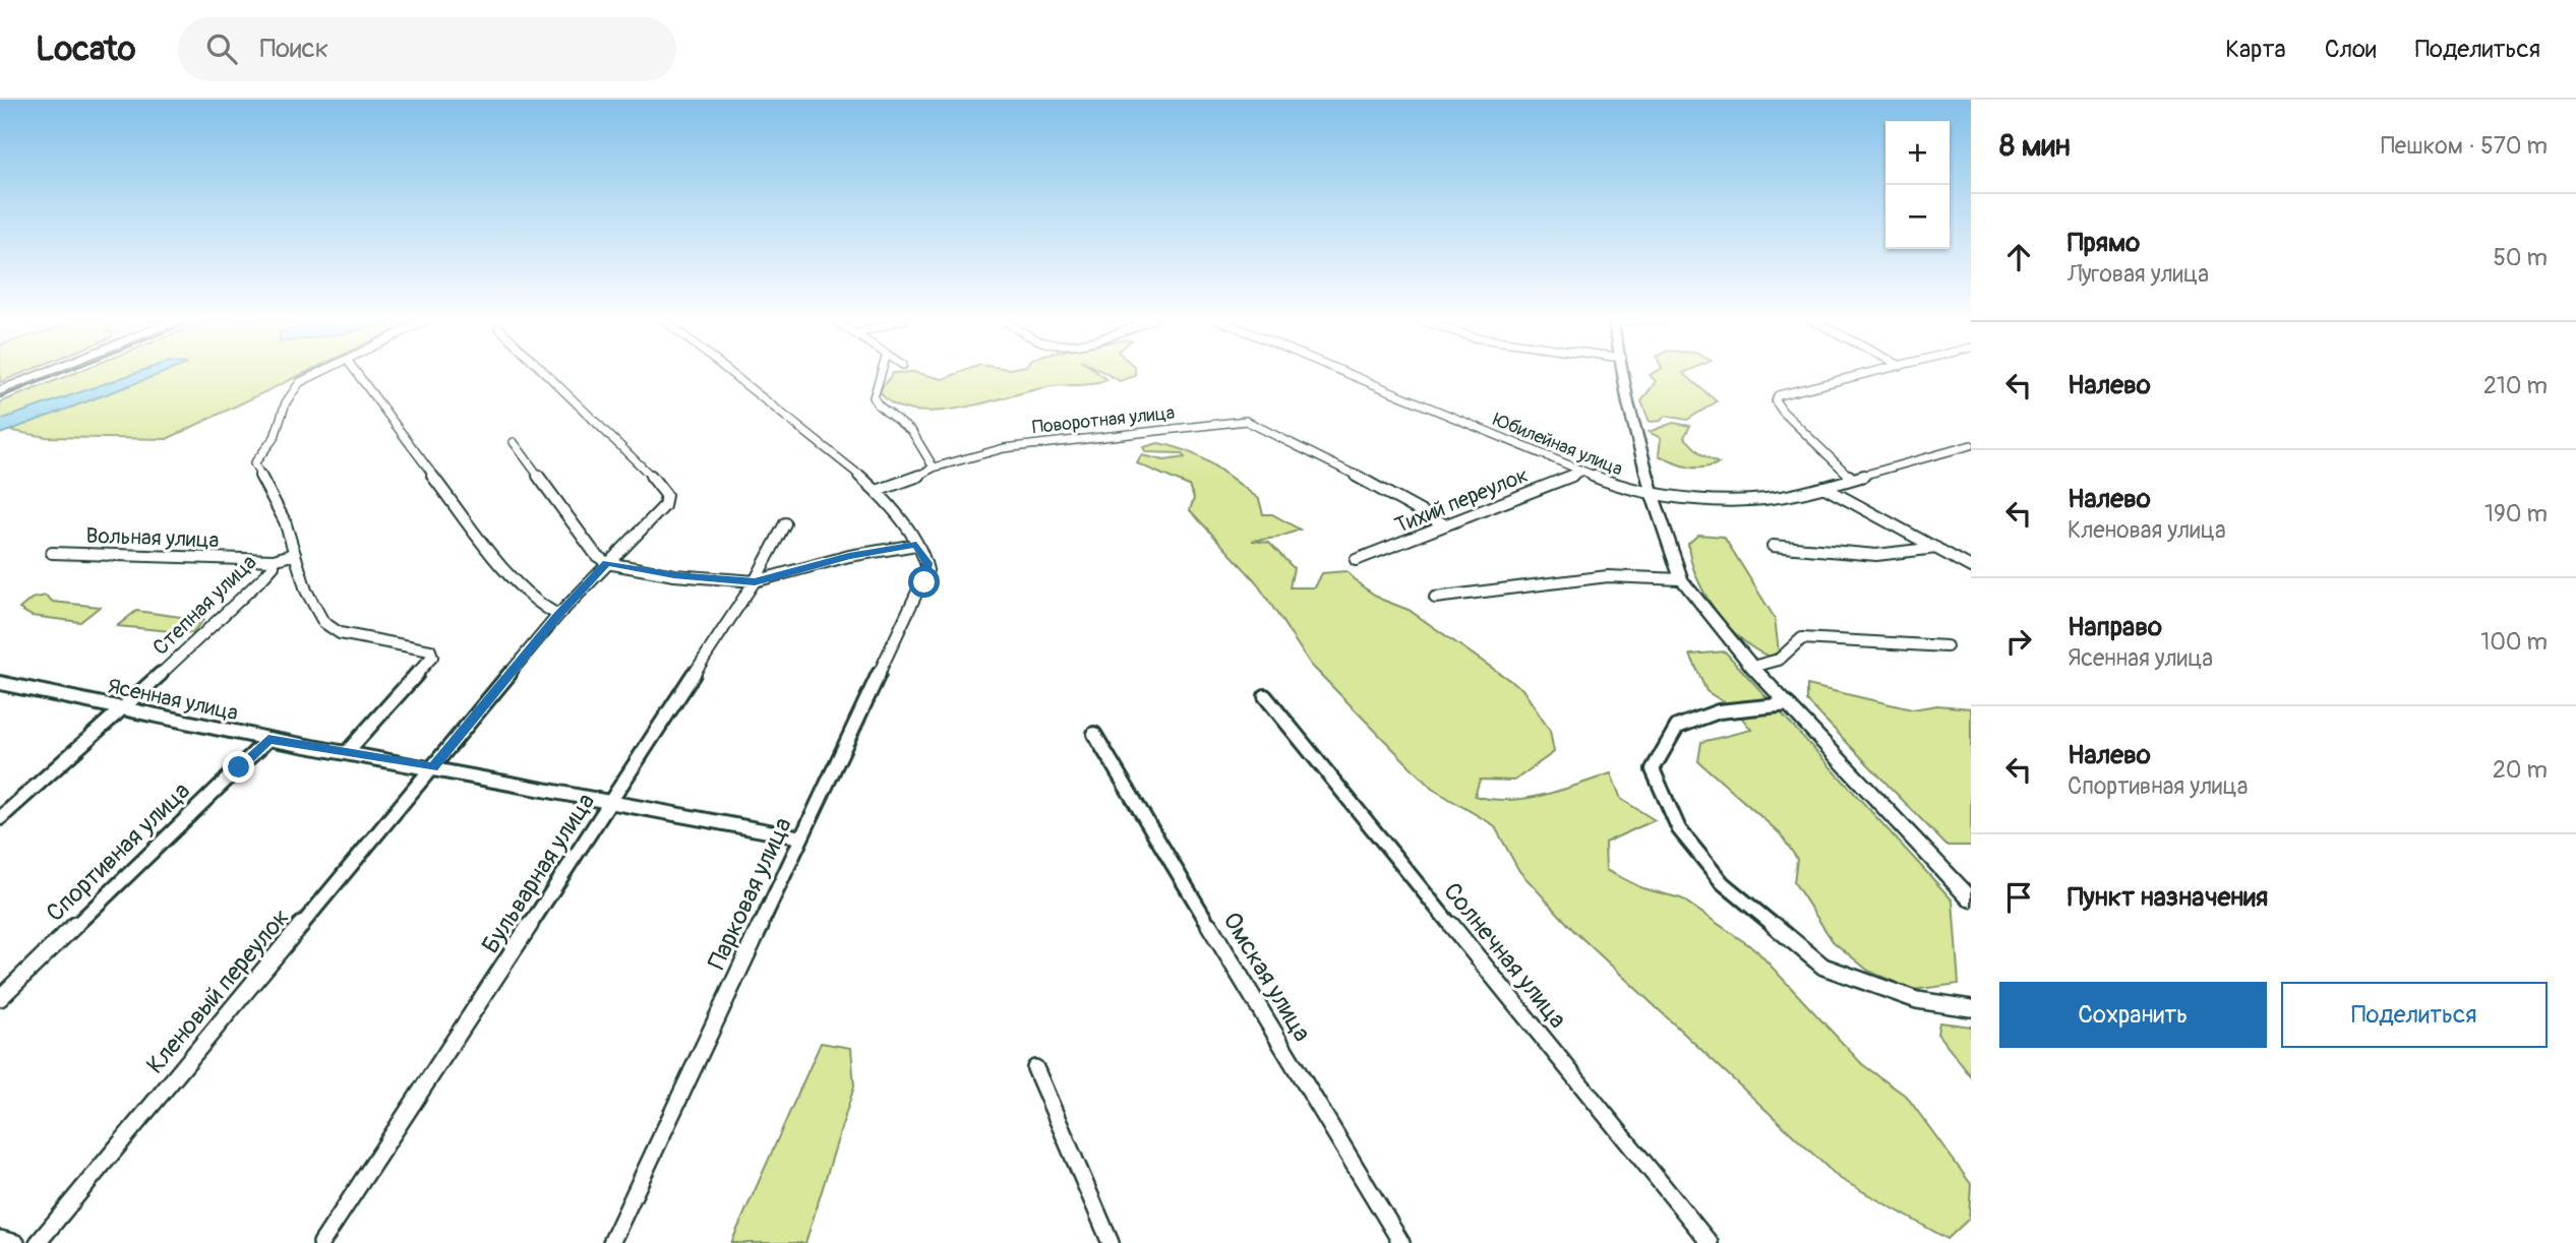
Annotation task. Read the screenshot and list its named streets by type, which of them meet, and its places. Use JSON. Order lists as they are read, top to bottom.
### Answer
{
  "streets": {
    "street": [
      "Поворотная улица",
      "Юбилейная улица",
      "Тихий переулок",
      "Вольная улица",
      "Степная улица",
      "Ясенная улица",
      "Спортивная улица",
      "Бульварная улица",
      "Парковая улица",
      "Солнечная улица",
      "Омская улица",
      "Кленовый переулок"
    ]
  },
  "crossings": [
    ["Поворотная улица", "Тихий переулок"],
    ["Юбилейная улица", "Тихий переулок"],
    ["Вольная улица", "Степная улица"],
    ["Степная улица", "Ясенная улица"],
    ["Ясенная улица", "Спортивная улица"],
    ["Ясенная улица", "Бульварная улица"],
    ["Ясенная улица", "Парковая улица"],
    ["Ясенная улица", "Кленовый переулок"]
  ],
  "page": {
    "header": "Locato",
    "search": "Поиск",
    "nav": ["Карта", "Слои", "Поделиться"],
    "heading": ["8 мин", "Пешком · 570 m"],
    "map_buttons": ["+", "−"],
    "list": [
      ["Прямо", "Луговая улица", "50 m"],
      ["Налево", "210 m"],
      ["Налево", "Кленовая улица", "190 m"],
      ["Направо", "Ясенная улица", "100 m"],
      ["Налево", "Спортивная улица", "20 m"],
      "Пункт назначения"
    ],
    "buttons": ["Сохранить", "Поделиться"]
  }
}
